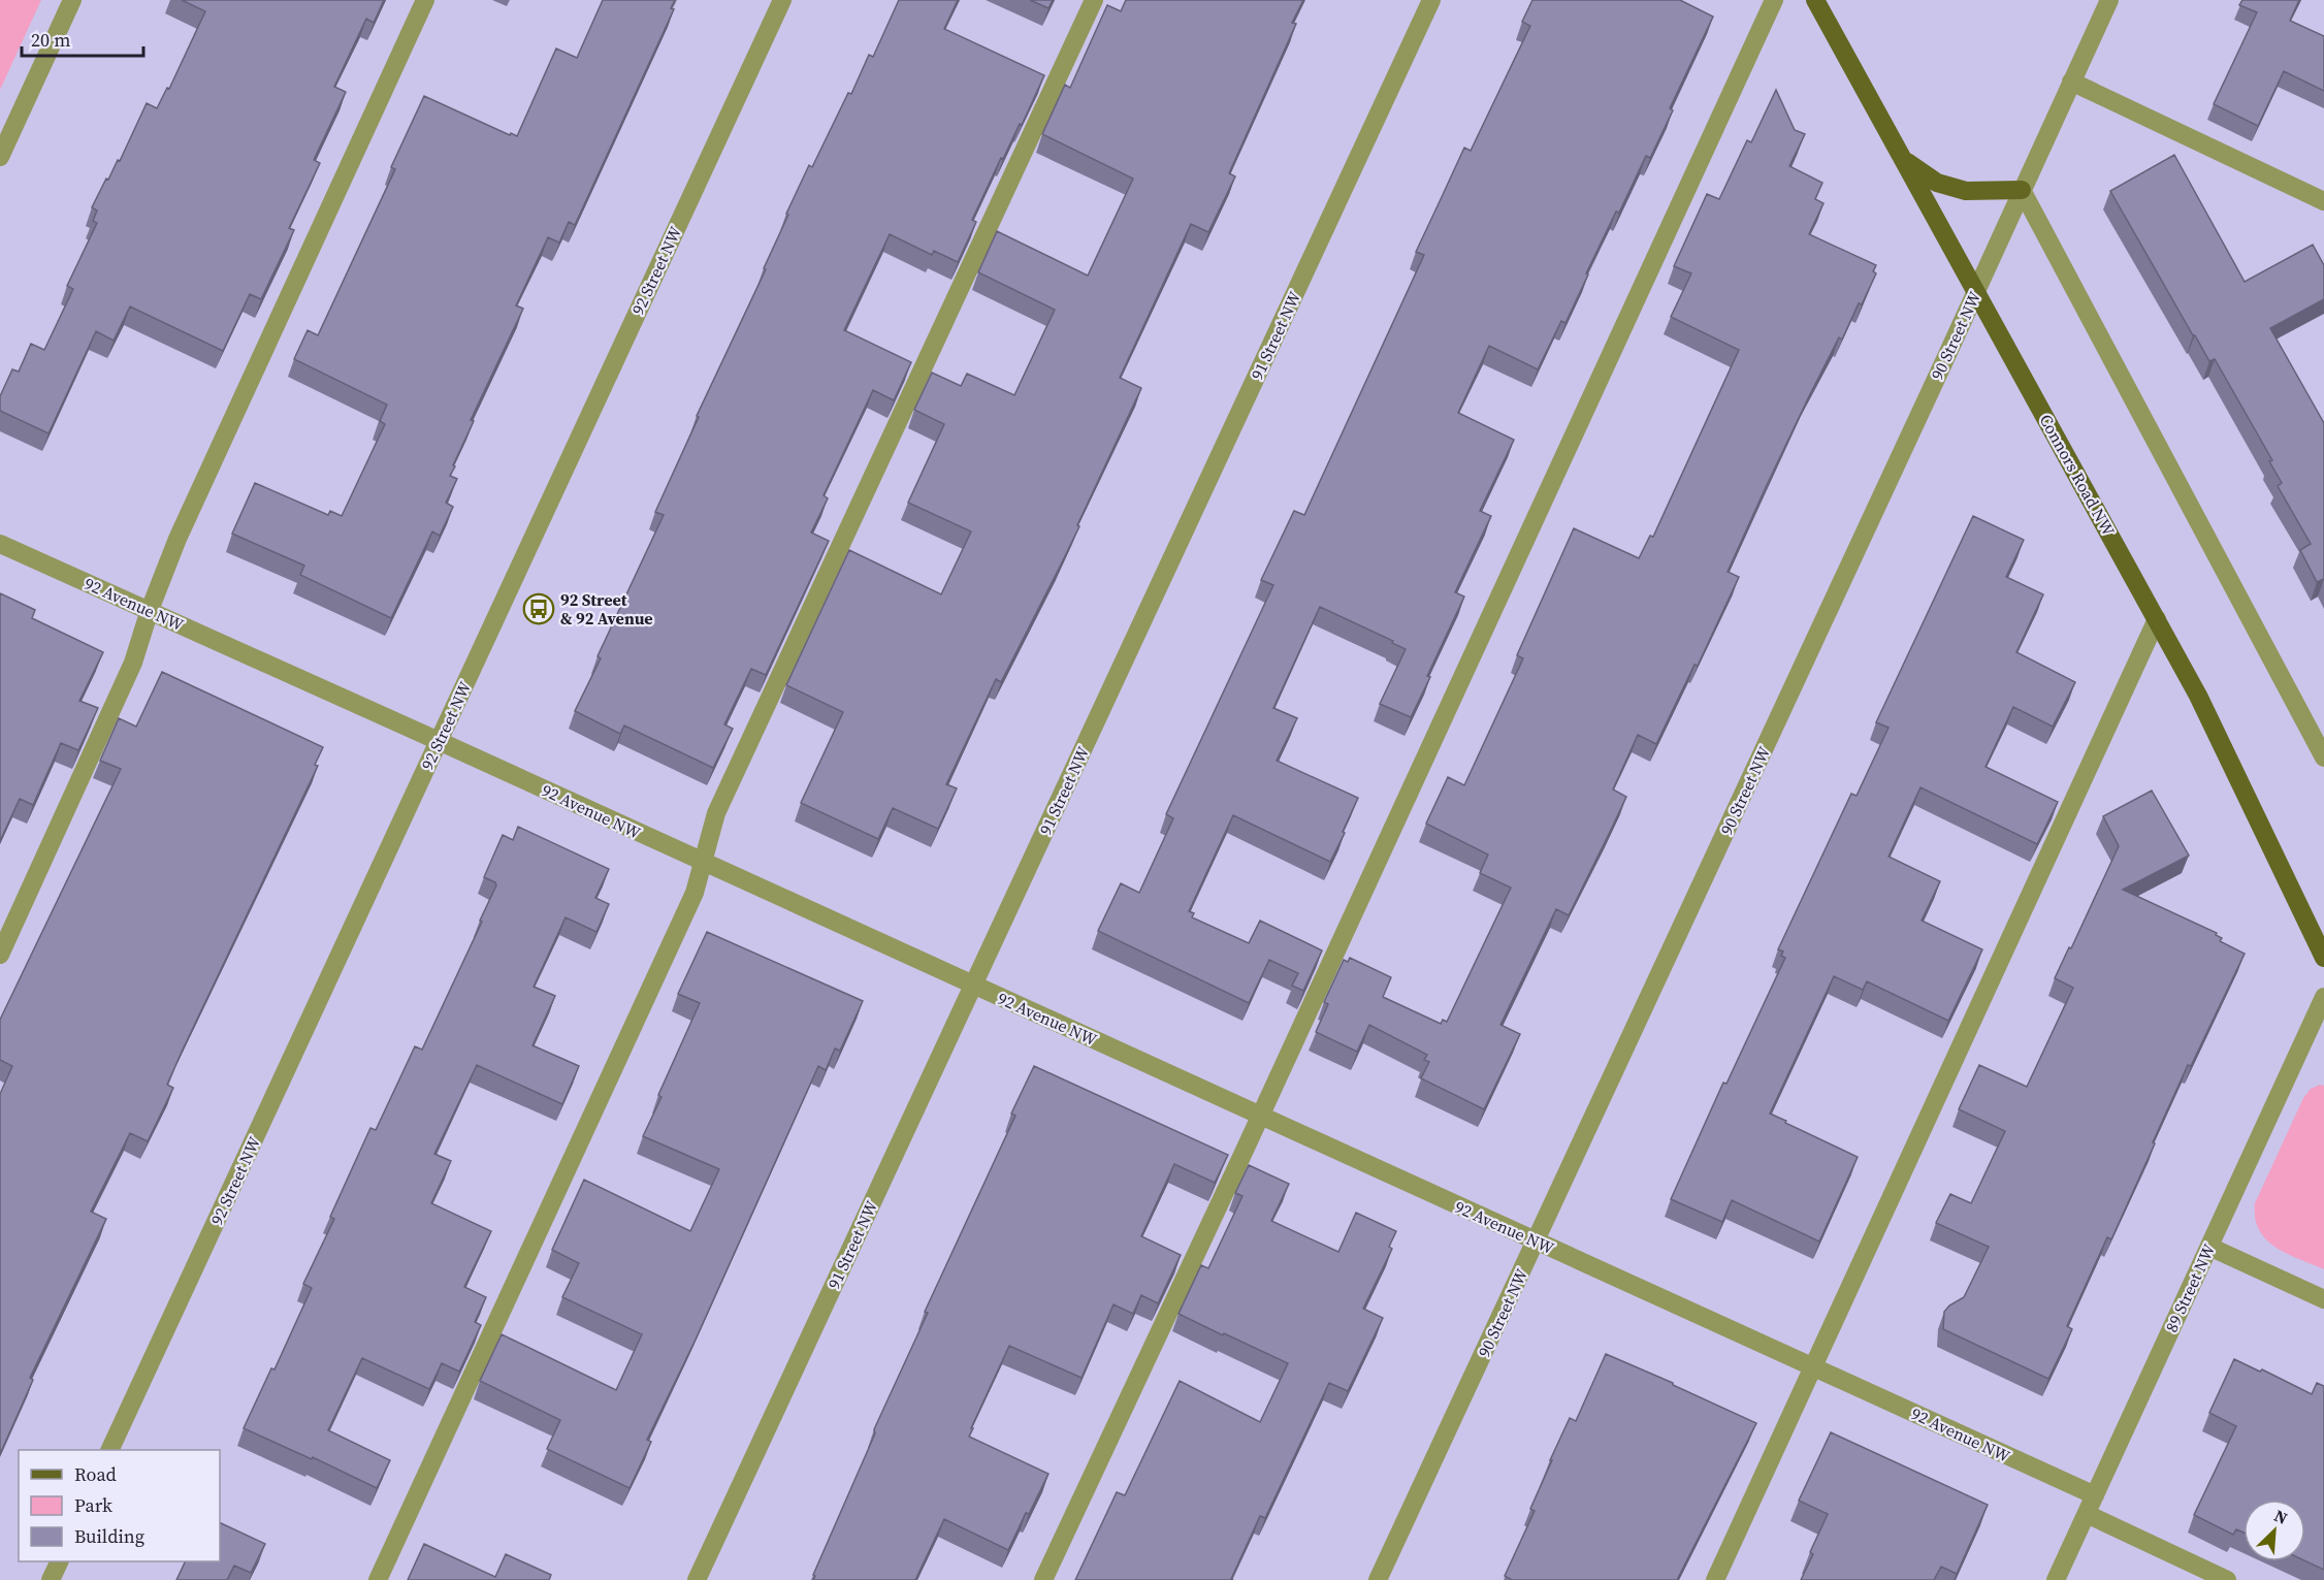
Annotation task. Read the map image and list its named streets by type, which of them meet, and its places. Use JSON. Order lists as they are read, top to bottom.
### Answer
{
  "streets": {
    "main road": ["Connors Road NW"],
    "street": [
      "92 Street NW",
      "91 Street NW",
      "90 Street NW",
      "92 Avenue NW",
      "89 Street NW"
    ]
  },
  "crossings": [
    ["92 Street NW", "92 Avenue NW"],
    ["91 Street NW", "92 Avenue NW"],
    ["90 Street NW", "Connors Road NW"],
    ["90 Street NW", "92 Avenue NW"],
    ["92 Avenue NW", "89 Street NW"]
  ],
  "places": {
    "bus stop": ["92 Street & 92 Avenue"]
  },
  "legend": ["Road", "Park", "Building"],
  "scale_bar": "20 m",
  "north": "top right"
}
